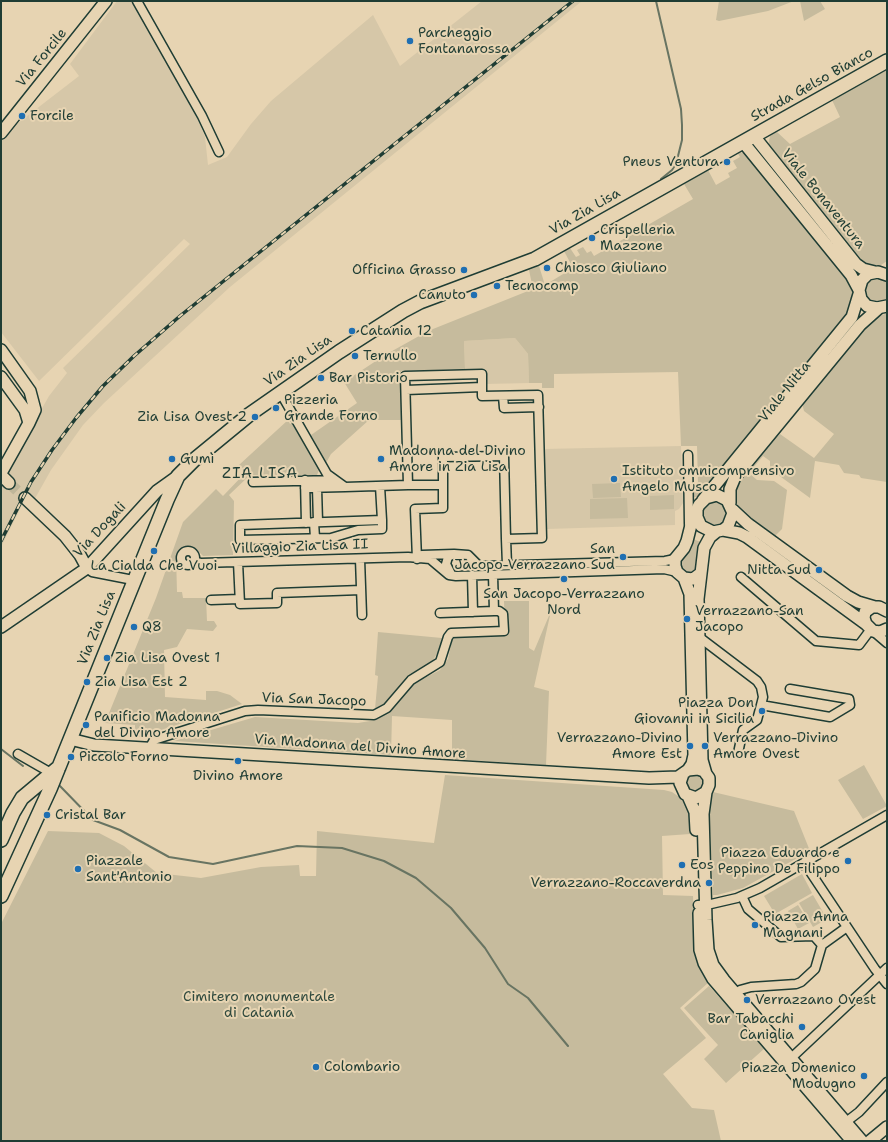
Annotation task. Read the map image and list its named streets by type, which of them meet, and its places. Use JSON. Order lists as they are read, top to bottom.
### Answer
{
  "streets": {
    "main road": [
      "Via Forcile",
      "Strada Gelso Bianco",
      "Viale Bonaventura",
      "Via Zia Lisa",
      "Viale Nitta",
      "Via Dogali",
      "Via Madonna del Divino Amore"
    ],
    "street": ["Villaggio Zia Lisa II", "Via San Jacopo"]
  },
  "crossings": [
    ["Strada Gelso Bianco", "Via Zia Lisa"],
    ["Via Zia Lisa", "Via Dogali"],
    ["Via Zia Lisa", "Via Madonna del Divino Amore"],
    ["Via San Jacopo", "Via Madonna del Divino Amore"]
  ],
  "districts": ["ZIA LISA"],
  "parks": ["Cimitero monumentale di Catania"],
  "places": [
    "Parcheggio Fontanarossa",
    "Forcile",
    "Pneus Ventura",
    "Crispelleria Mazzone",
    "Chiosco Giuliano",
    "Officina Grasso",
    "Tecnocomp",
    "Canuto",
    "Catania 12",
    "Ternullo",
    "Bar Pistorio",
    "Pizzeria Grande Forno",
    "Zia Lisa Ovest 2",
    "Gumì",
    "Madonna del Divino Amore in Zia Lisa",
    "Istituto omnicomprensivo Angelo Musco",
    "La Cialda Che Vuoi",
    "San Jacopo-Verrazzano Sud",
    "Nitta Sud",
    "San Jacopo-Verrazzano Nord",
    "Verrazzano-San Jacopo",
    "Q8",
    "Zia Lisa Ovest 1",
    "Zia Lisa Est 2",
    "Piazza Don Giovanni in Sicilia",
    "Panificio Madonna del Divino Amore",
    "Verrazzano-Divino Amore Est",
    "Verrazzano-Divino Amore Ovest",
    "Piccolo Forno",
    "Divino Amore",
    "Cristal Bar",
    "Piazza Eduardo e Peppino De Filippo",
    "Eos",
    "Piazzale Sant'Antonio",
    "Verrazzano-Roccaverdna",
    "Piazza Anna Magnani",
    "Verrazzano Ovest",
    "Bar Tabacchi Caniglia",
    "Colombario",
    "Piazza Domenico Modugno"
  ]
}
